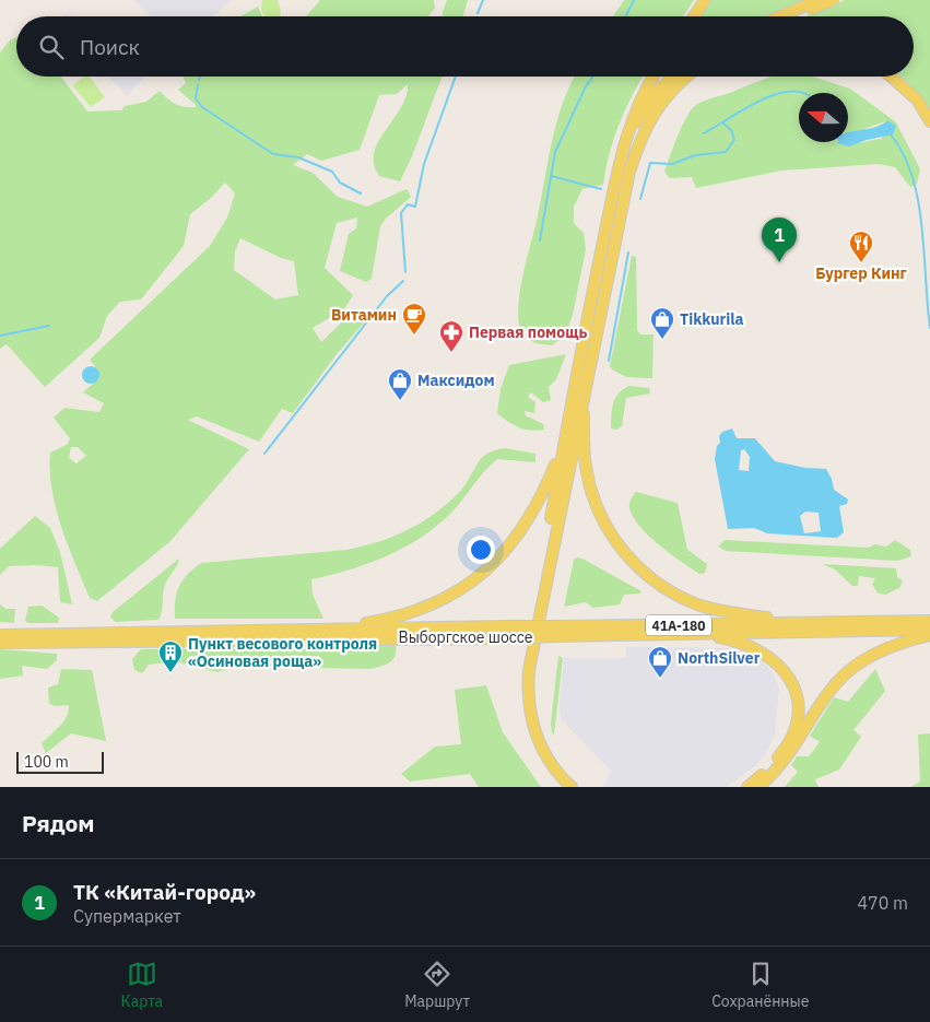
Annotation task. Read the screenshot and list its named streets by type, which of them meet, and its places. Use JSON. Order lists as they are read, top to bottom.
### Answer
{
  "streets": {
    "main road": ["41А-180", "Выборгское шоссе"]
  },
  "places": {
    "restaurant": ["Бургер Кинг"],
    "cafe": ["Витамин"],
    "shop": ["Tikkurila", "Максидом", "NorthSilver"],
    "pharmacy": ["Первая помощь"],
    "building": ["Пункт весового контроля «Осиновая роща»"]
  },
  "scale_bar": "100 m",
  "north": "left",
  "page": {
    "search": "Поиск",
    "pins": "1",
    "scale": "100 m",
    "heading": "Рядом",
    "list": [
      {
        "mark": "1",
        "name": "ТК «Китай-город»",
        "note": "Супермаркет",
        "value": "470 m"
      }
    ],
    "nav": ["Карта", "Маршрут", "Сохранённые"]
  }
}
